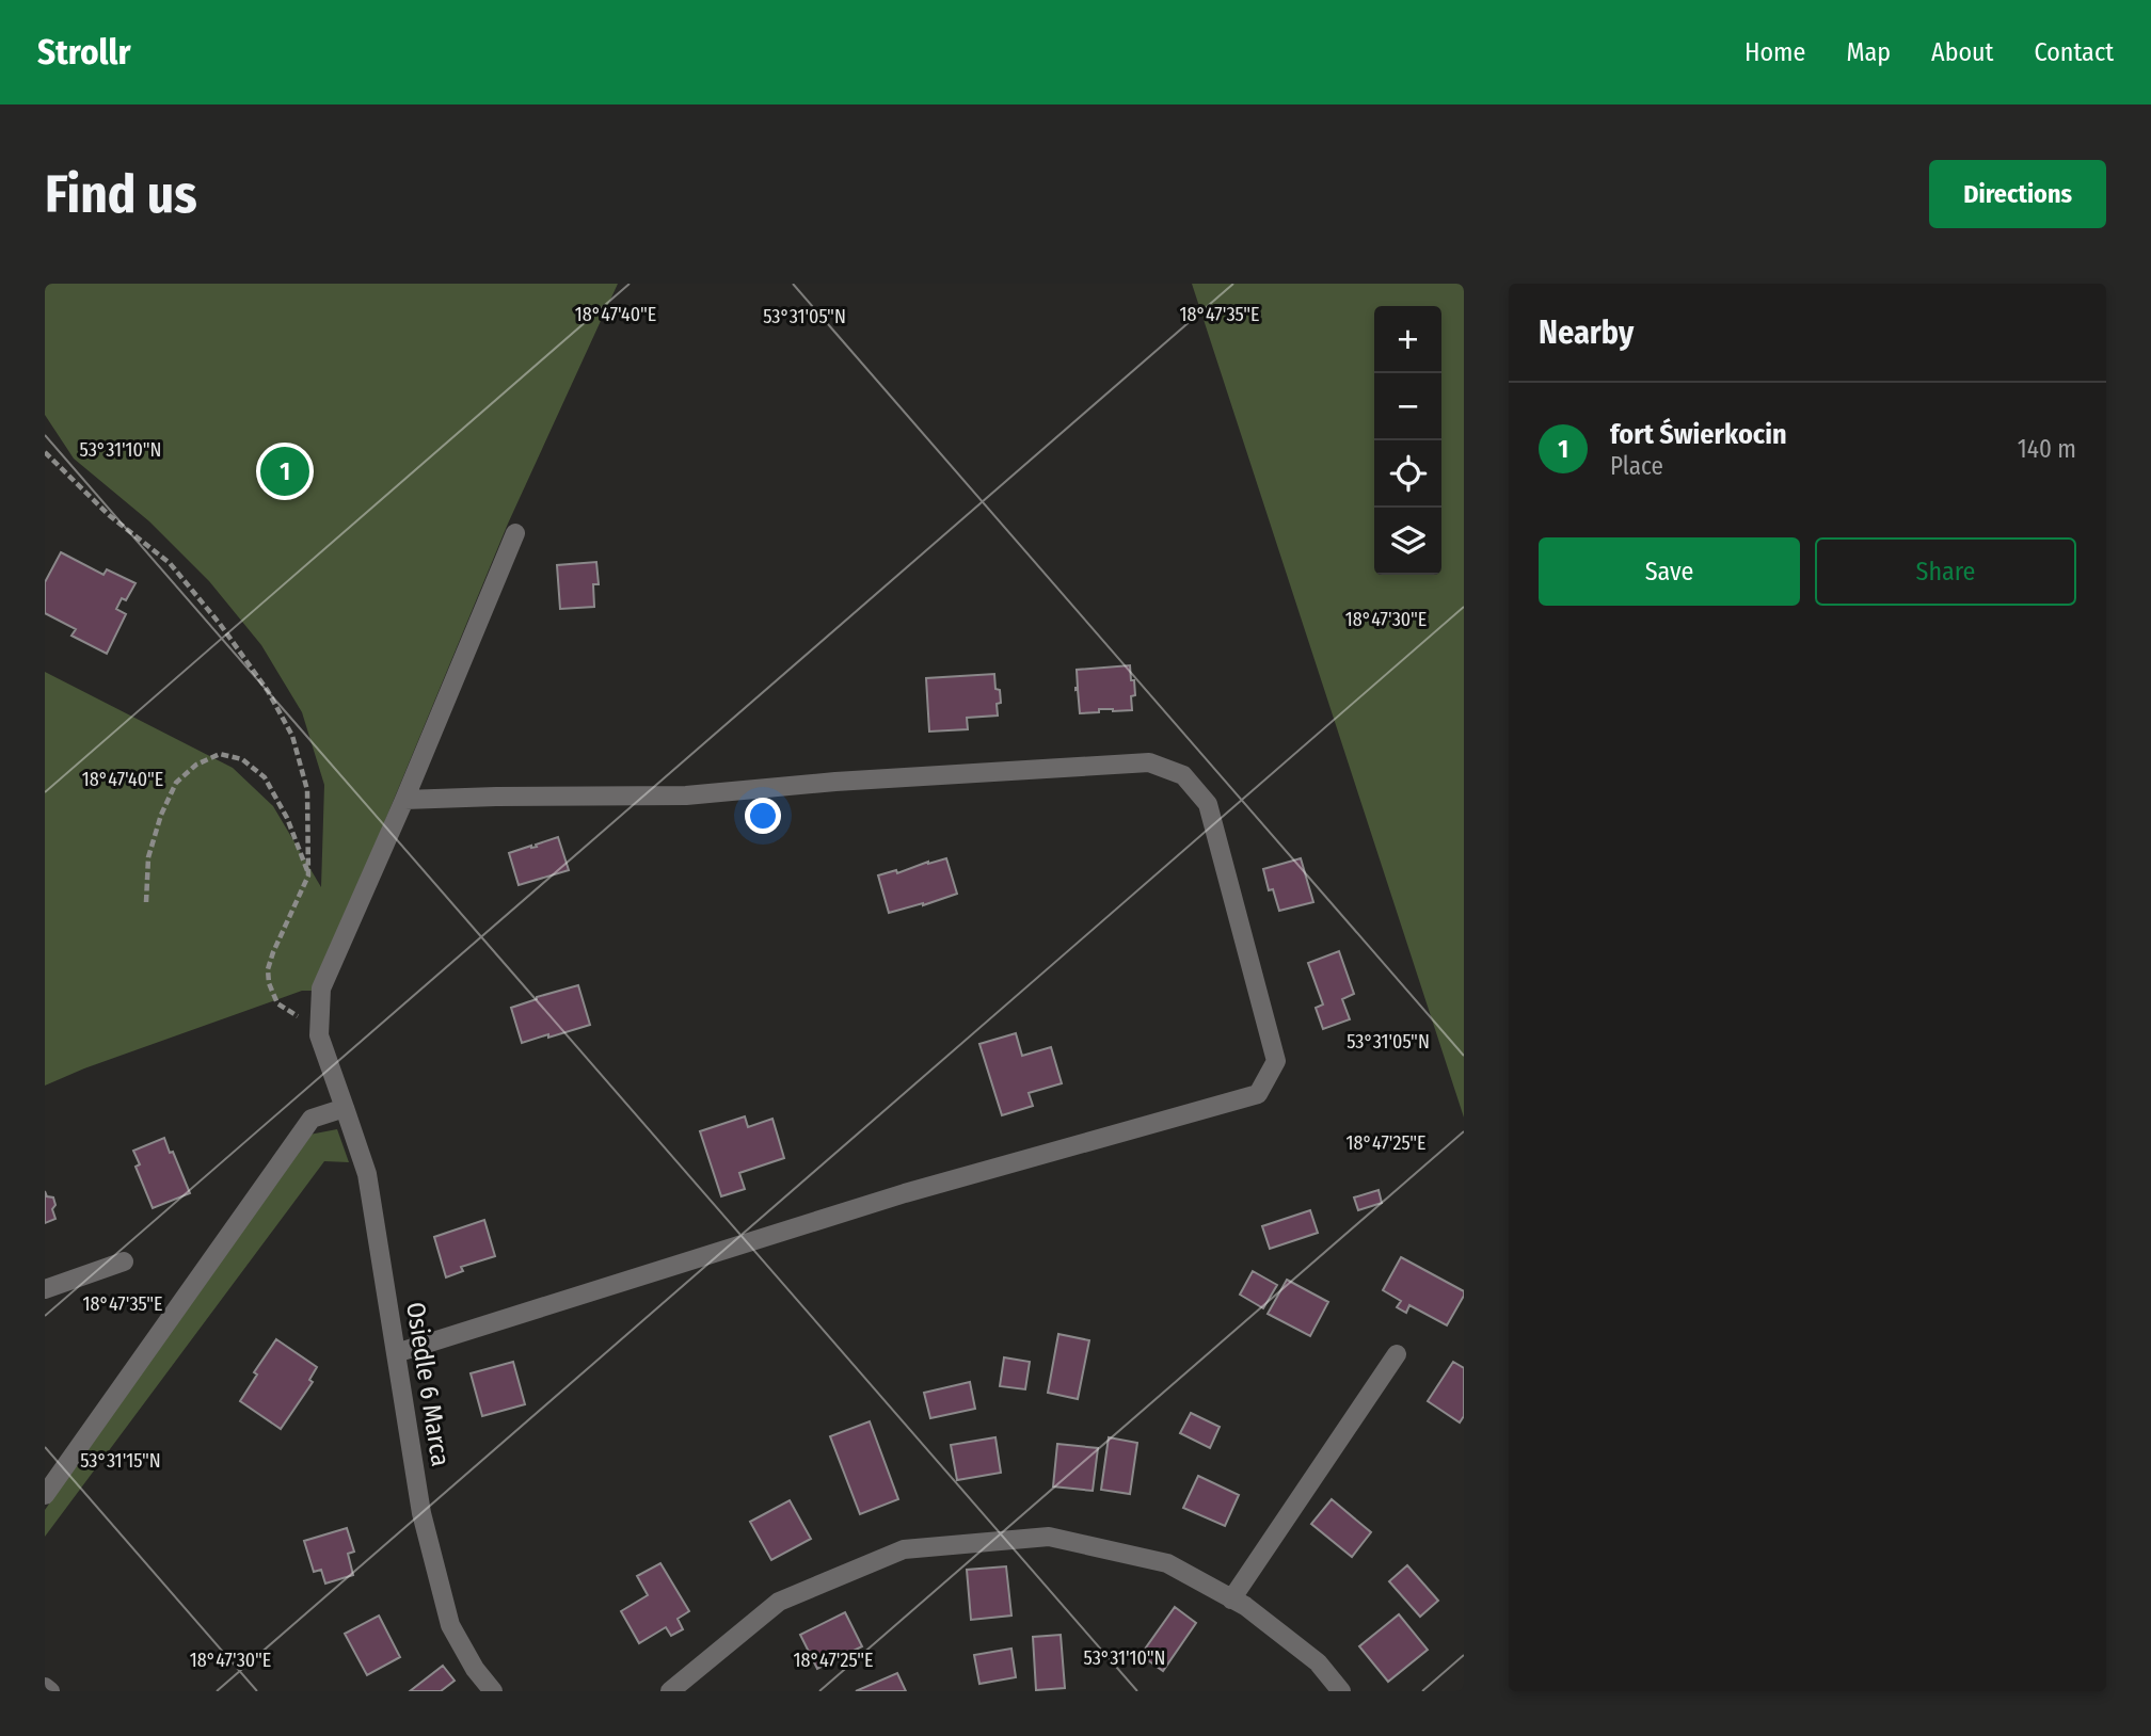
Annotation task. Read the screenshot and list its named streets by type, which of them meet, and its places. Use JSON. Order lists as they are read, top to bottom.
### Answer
{
  "streets": {
    "street": ["Osiedle 6 Marca"]
  },
  "page": {
    "header": "Strollr",
    "nav": [
      "Home",
      "Map",
      "About",
      "Contact"
    ],
    "buttons": [
      "Directions",
      ["Save", "Share"]
    ],
    "title": "Find us",
    "heading": "Nearby",
    "map_buttons": ["+", "−"],
    "list": [
      {
        "mark": "1",
        "name": "fort Świerkocin",
        "note": "Place",
        "value": "140 m"
      }
    ],
    "pins": "1"
  },
  "coordinates": [
    "18°47'40\"E",
    "18°47'35\"E",
    "53°31'05\"N",
    "53°31'10\"N",
    "18°47'30\"E",
    "18°47'25\"E",
    "53°31'15\"N"
  ]
}
